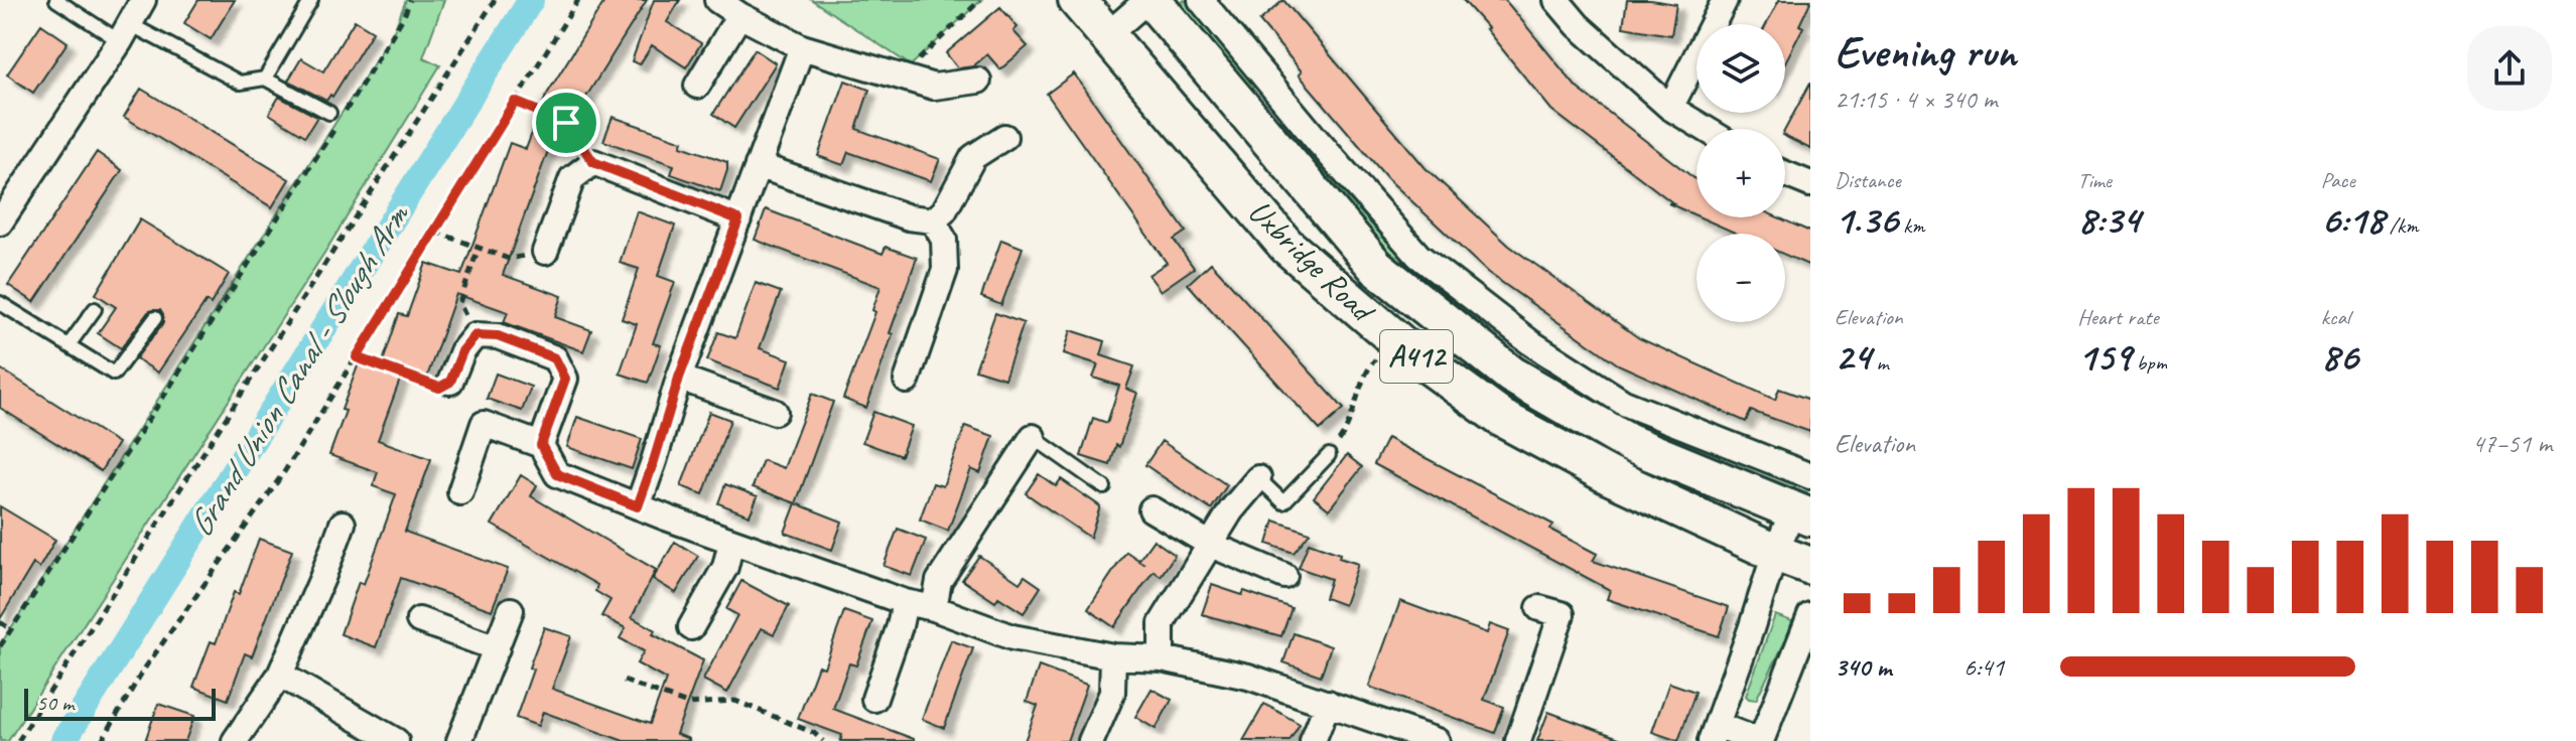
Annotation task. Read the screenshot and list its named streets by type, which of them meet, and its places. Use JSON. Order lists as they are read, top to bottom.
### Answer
{
  "streets": {
    "main road": ["Uxbridge Road", "A412"]
  },
  "water": ["Grand Union Canal - Slough Arm"],
  "scale_bar": "50 m",
  "page": {
    "heading": ["Evening run", "21:15 · 4 × 340 m"],
    "map_buttons": ["+", "−"],
    "stats": [
      ["Distance", "1.36 km"],
      ["Time", "8:34"],
      ["Pace", "6:18 /km"],
      ["Elevation", "24 m"],
      ["Heart rate", "159 bpm"],
      ["kcal", "86"]
    ],
    "chart": ["Elevation", "47–51 m"],
    "list": [
      {
        "name": "340 m",
        "note": "6:41"
      }
    ],
    "scale": "50 m"
  }
}
